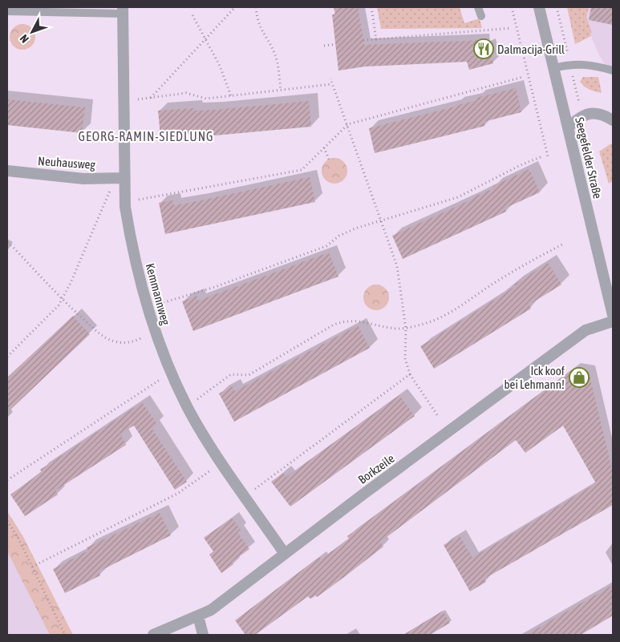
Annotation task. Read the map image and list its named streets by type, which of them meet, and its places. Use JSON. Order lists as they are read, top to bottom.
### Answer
{
  "streets": {
    "street": [
      "Seegefelder Straße",
      "Neuhausweg",
      "Kemmannweg",
      "Borkzeile"
    ]
  },
  "crossings": [
    ["Neuhausweg", "Kemmannweg"],
    ["Kemmannweg", "Borkzeile"]
  ],
  "districts": ["GEORG-RAMIN-SIEDLUNG"],
  "places": {
    "restaurant": ["Dalmacija-Grill"],
    "shop": ["Ick koof bei Lehmann!"]
  },
  "north": "bottom left"
}
